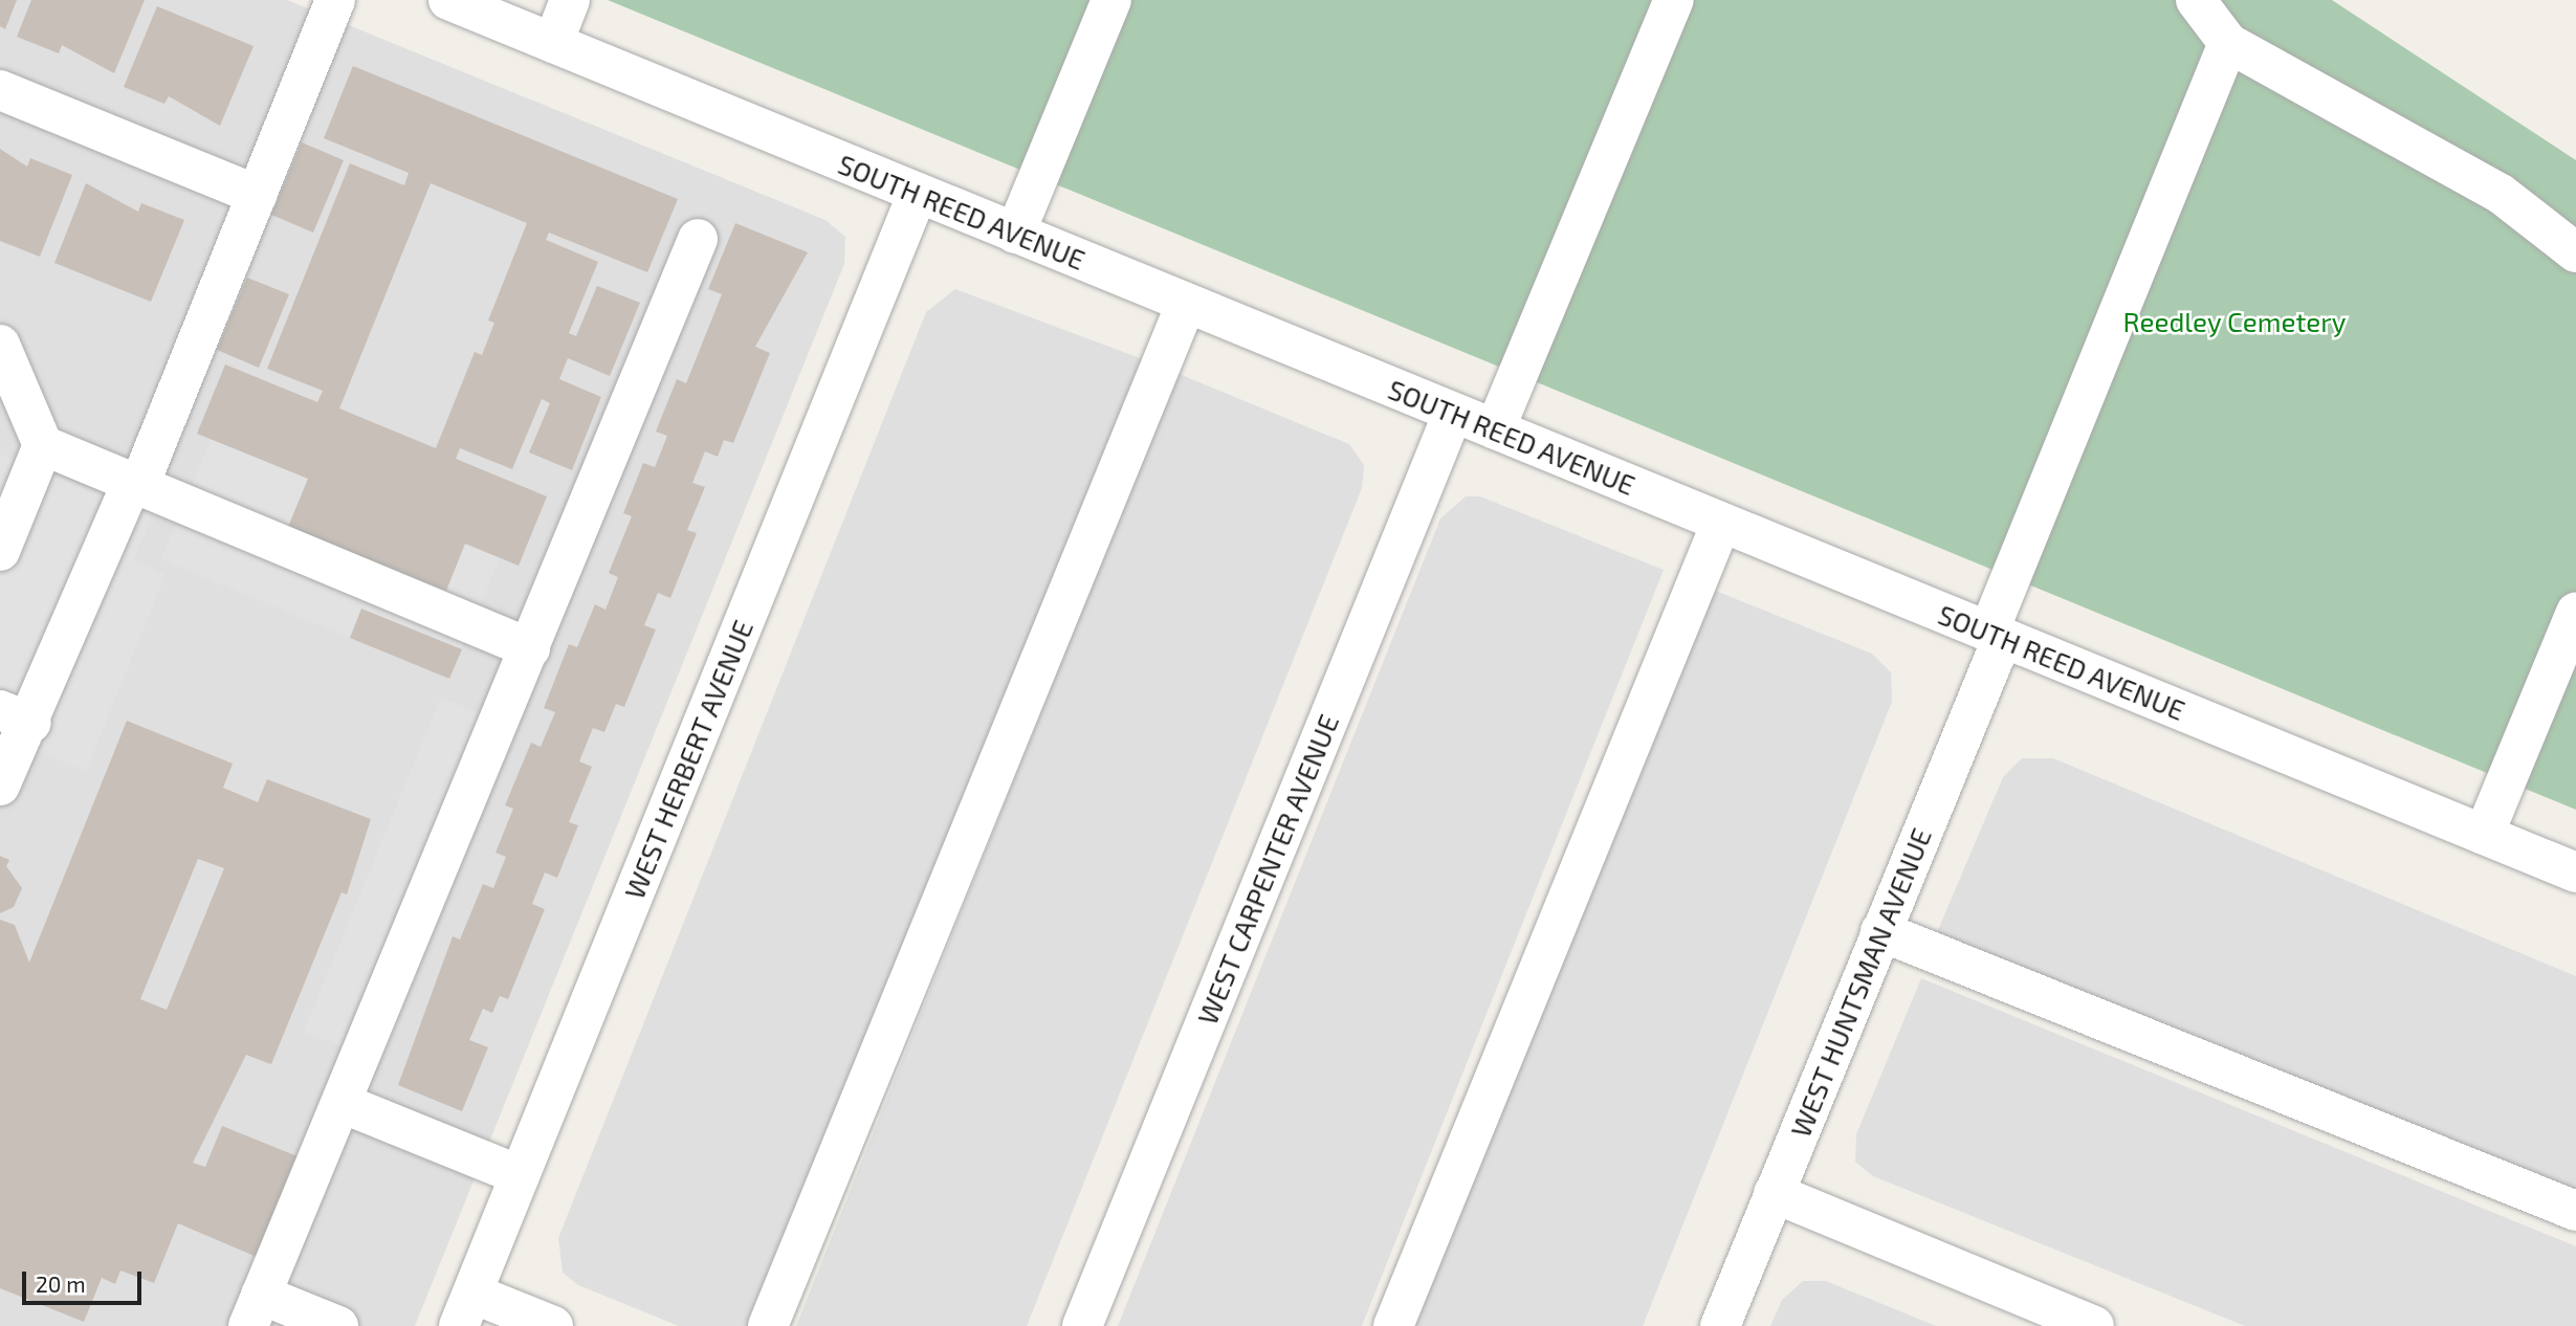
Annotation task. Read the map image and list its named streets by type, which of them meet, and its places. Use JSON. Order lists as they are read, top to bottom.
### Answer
{
  "streets": {
    "street": [
      "SOUTH REED AVENUE",
      "WEST HERBERT AVENUE",
      "WEST CARPENTER AVENUE",
      "WEST HUNTSMAN AVENUE"
    ]
  },
  "crossings": [
    ["SOUTH REED AVENUE", "WEST HERBERT AVENUE"],
    ["SOUTH REED AVENUE", "WEST CARPENTER AVENUE"],
    ["SOUTH REED AVENUE", "WEST HUNTSMAN AVENUE"]
  ],
  "parks": ["Reedley Cemetery"],
  "scale_bar": "20 m"
}
